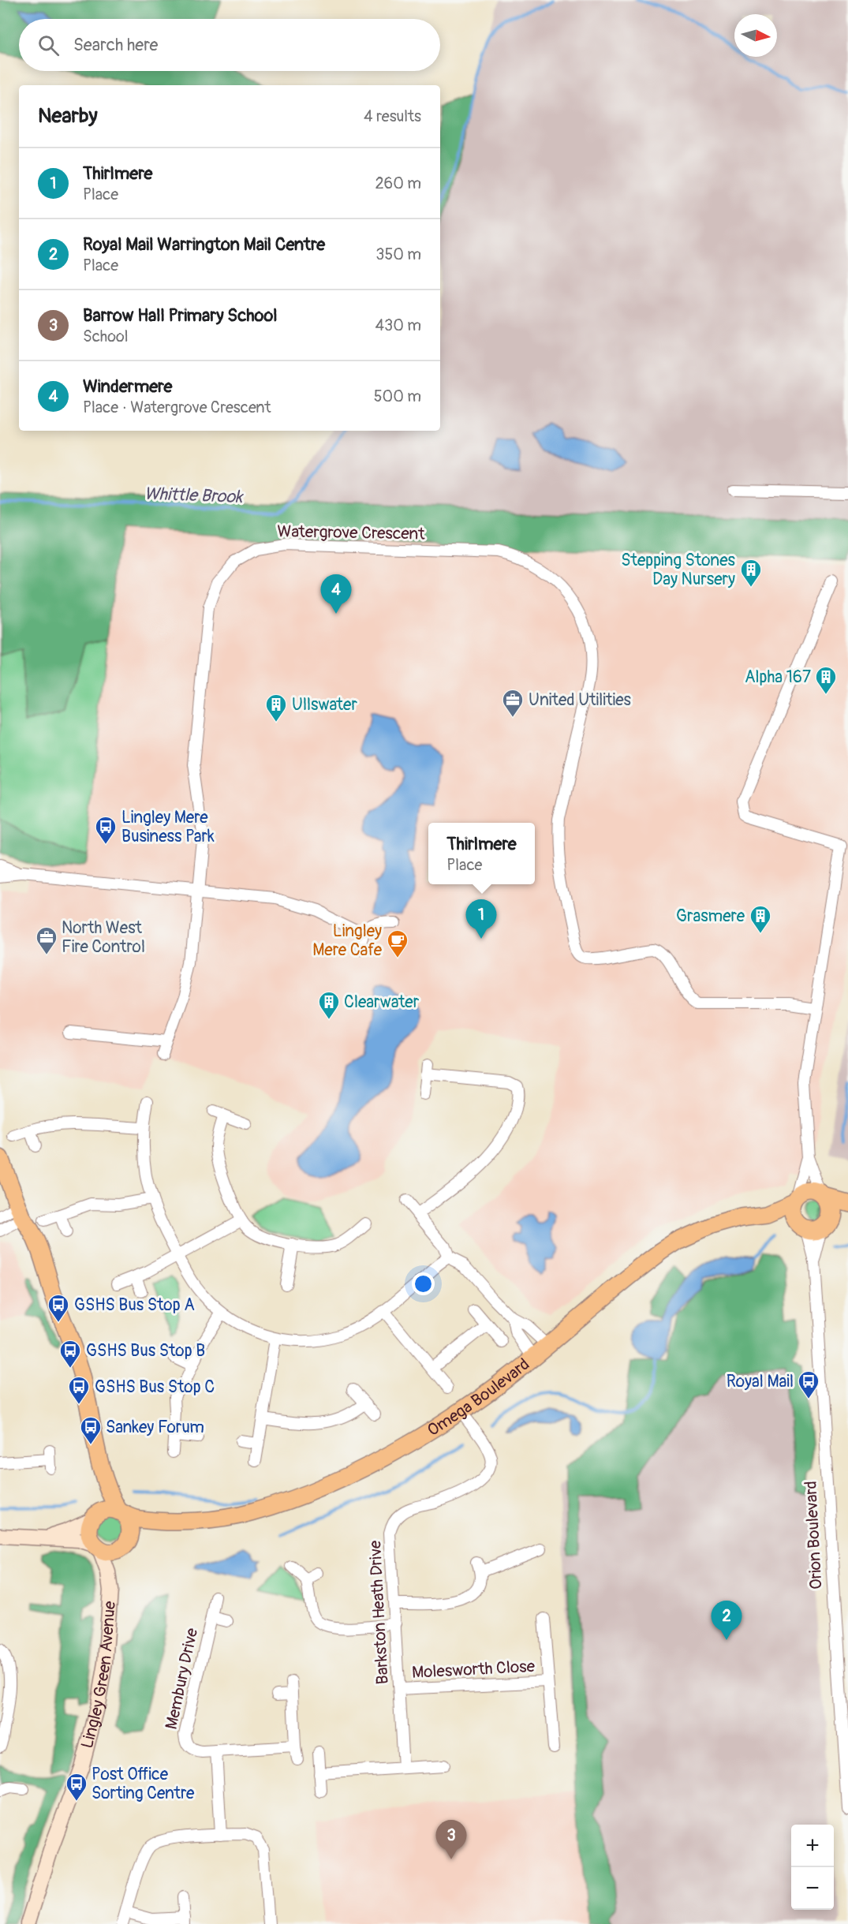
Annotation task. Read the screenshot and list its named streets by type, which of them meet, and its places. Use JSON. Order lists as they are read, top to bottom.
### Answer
{
  "streets": {
    "main road": ["Omega Boulevard"],
    "street": [
      "Watergrove Crescent",
      "Orion Boulevard",
      "Barkston Heath Drive",
      "Molesworth Close",
      "Lingley Green Avenue",
      "Membury Drive"
    ]
  },
  "crossings": [
    ["Omega Boulevard", "Orion Boulevard"],
    ["Omega Boulevard", "Barkston Heath Drive"],
    ["Omega Boulevard", "Lingley Green Avenue"],
    ["Barkston Heath Drive", "Molesworth Close"]
  ],
  "water": ["Whittle Brook"],
  "places": {
    "building": [
      "Stepping Stones Day Nursery",
      "Alpha 167",
      "Ullswater",
      "Grasmere",
      "Clearwater"
    ],
    "office": ["United Utilities", "North West Fire Control"],
    "bus stop": [
      "Lingley Mere Business Park",
      "GSHS Bus Stop A",
      "GSHS Bus Stop B",
      "Royal Mail",
      "GSHS Bus Stop C",
      "Sankey Forum",
      "Post Office Sorting Centre"
    ],
    "cafe": ["Lingley Mere Cafe"]
  },
  "north": "right",
  "page": {
    "search": "Search here",
    "heading": ["Nearby", "4 results"],
    "list": [
      {
        "mark": "1",
        "name": "Thirlmere",
        "note": "Place",
        "value": "260 m"
      },
      {
        "mark": "2",
        "name": "Royal Mail Warrington Mail Centre",
        "note": "Place",
        "value": "350 m"
      },
      {
        "mark": "3",
        "name": "Barrow Hall Primary School",
        "note": "School",
        "value": "430 m"
      },
      {
        "mark": "4",
        "name": "Windermere",
        "note": "Place · Watergrove Crescent",
        "value": "500 m"
      }
    ],
    "pins": [
      "4",
      "1",
      "2",
      "3"
    ],
    "popup": ["Thirlmere", "Place"],
    "map_buttons": ["+", "−"]
  }
}
